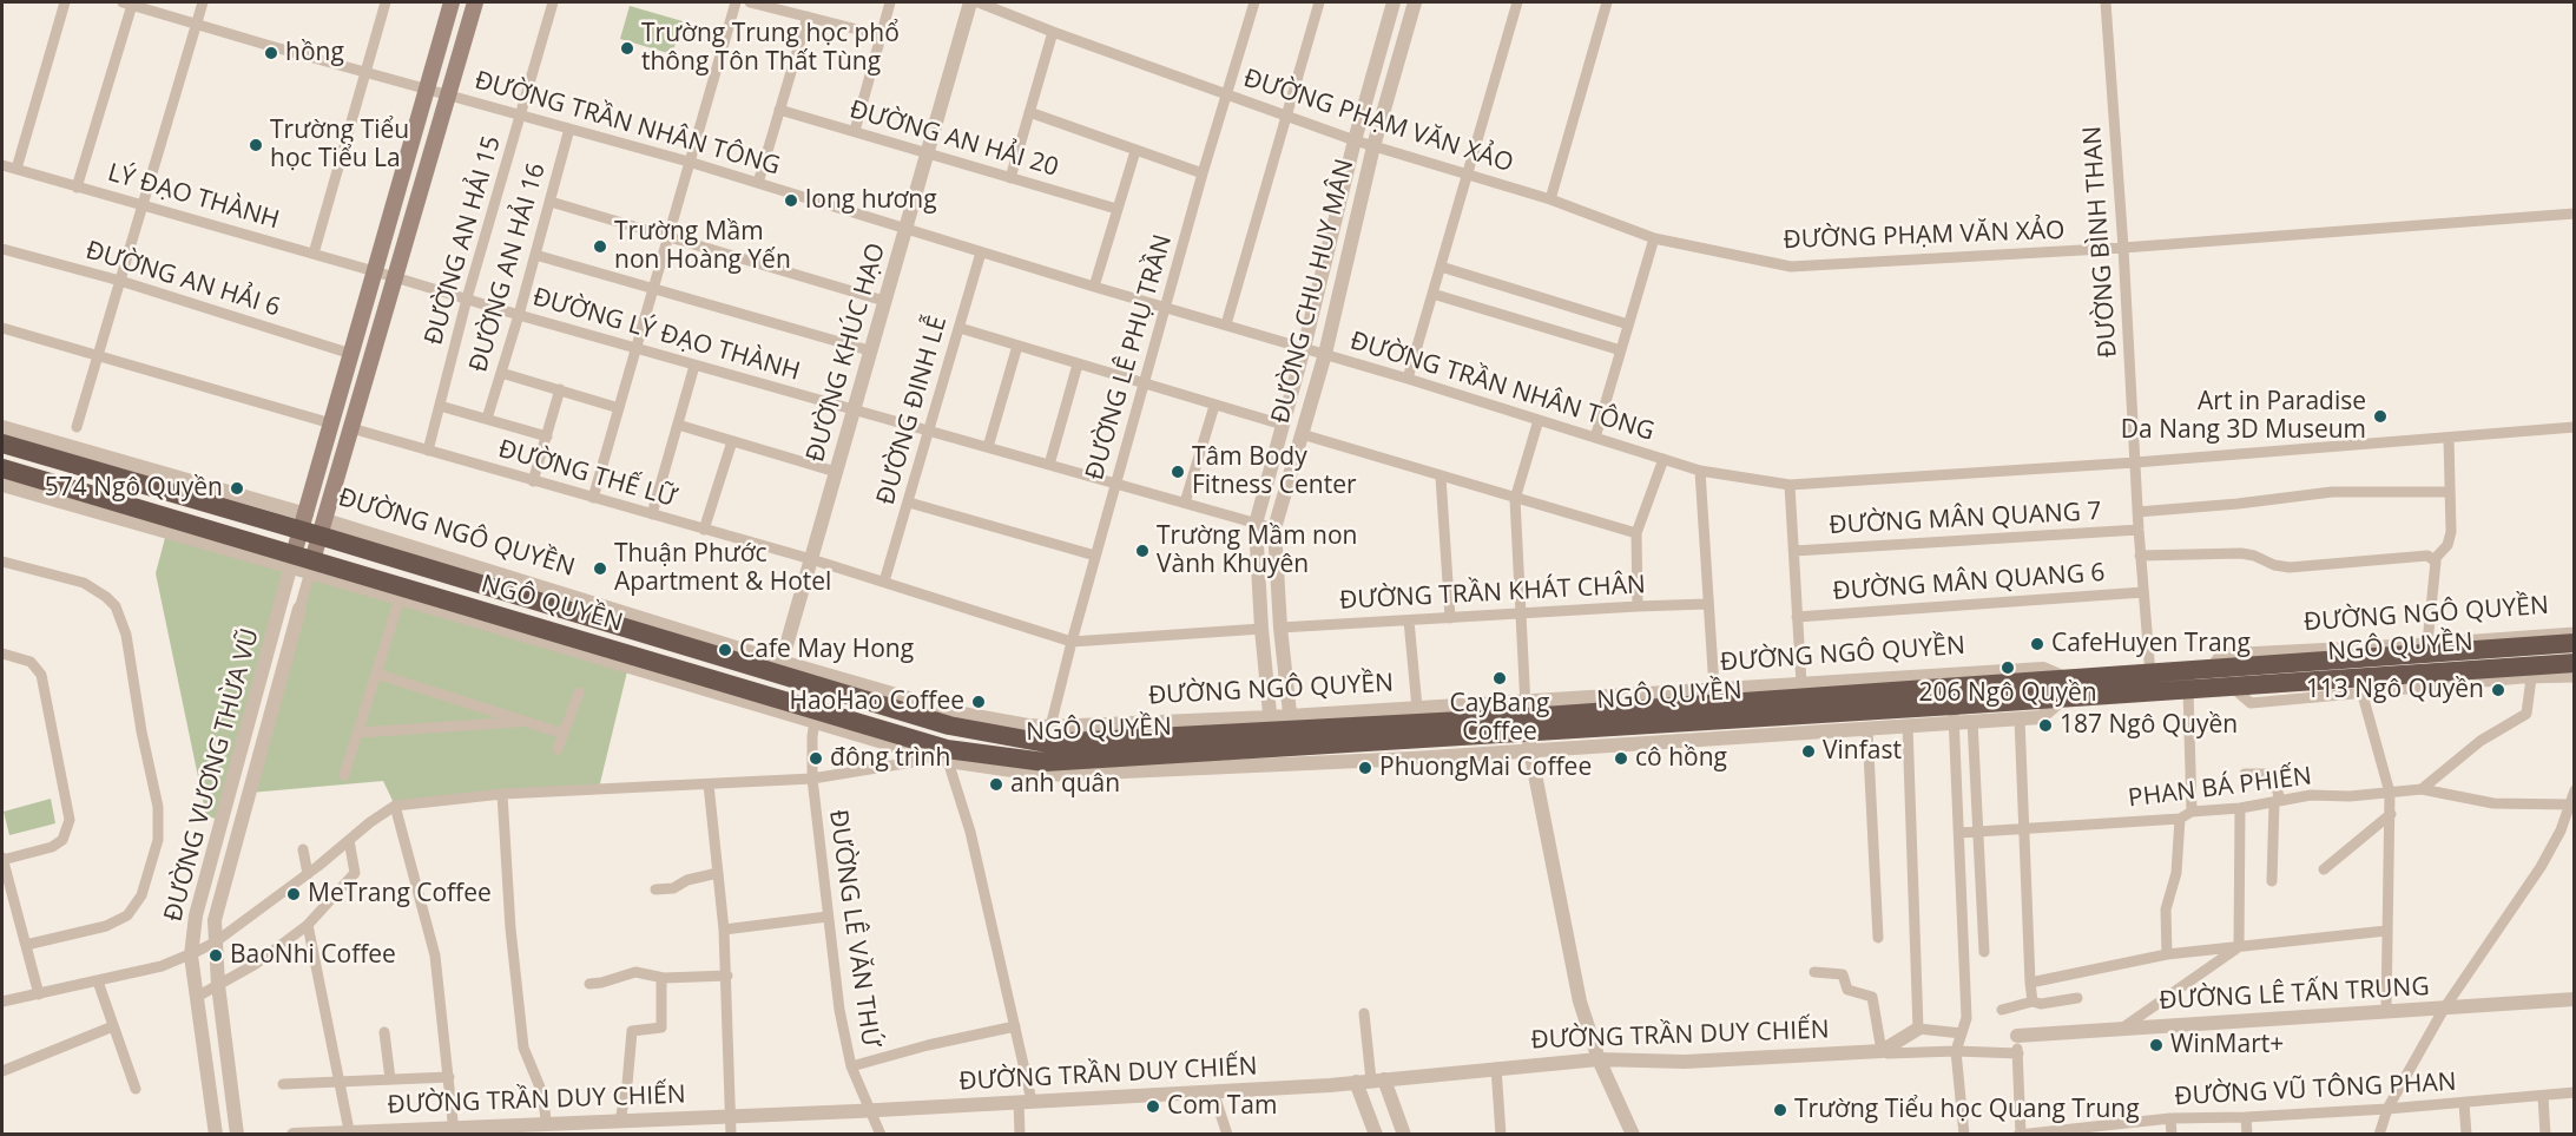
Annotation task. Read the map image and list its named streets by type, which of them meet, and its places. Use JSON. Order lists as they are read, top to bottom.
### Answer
{
  "streets": {
    "highway": ["ĐƯỜNG NGÔ QUYỀN", "NGÔ QUYỀN"],
    "street": [
      "ĐƯỜNG PHẠM VĂN XẢO",
      "ĐƯỜNG TRẦN NHÂN TÔNG",
      "ĐƯỜNG AN HẢI 20",
      "LÝ ĐẠO THÀNH",
      "ĐƯỜNG AN HẢI 15",
      "ĐƯỜNG BÌNH THAN",
      "ĐƯỜNG AN HẢI 16",
      "ĐƯỜNG AN HẢI 6",
      "ĐƯỜNG CHU HUY MÂN",
      "ĐƯỜNG LÝ ĐẠO THÀNH",
      "ĐƯỜNG KHÚC HẠO",
      "ĐƯỜNG LÊ PHỤ TRẦN",
      "ĐƯỜNG ĐINH LỄ",
      "ĐƯỜNG THẾ LỮ",
      "ĐƯỜNG MÂN QUANG 7",
      "ĐƯỜNG MÂN QUANG 6",
      "ĐƯỜNG TRẦN KHÁT CHÂN",
      "ĐƯỜNG VƯƠNG THỪA VŨ",
      "PHAN BÁ PHIẾN",
      "ĐƯỜNG LÊ VĂN THỨ",
      "ĐƯỜNG LÊ TẤN TRUNG",
      "ĐƯỜNG TRẦN DUY CHIẾN",
      "ĐƯỜNG VŨ TÔNG PHAN"
    ]
  },
  "crossings": [
    ["ĐƯỜNG PHẠM VĂN XẢO", "ĐƯỜNG BÌNH THAN"],
    ["ĐƯỜNG PHẠM VĂN XẢO", "ĐƯỜNG CHU HUY MÂN"],
    ["ĐƯỜNG PHẠM VĂN XẢO", "ĐƯỜNG LÊ PHỤ TRẦN"],
    ["ĐƯỜNG TRẦN NHÂN TÔNG", "ĐƯỜNG AN HẢI 15"],
    ["ĐƯỜNG TRẦN NHÂN TÔNG", "ĐƯỜNG BÌNH THAN"],
    ["ĐƯỜNG TRẦN NHÂN TÔNG", "ĐƯỜNG AN HẢI 16"],
    ["ĐƯỜNG TRẦN NHÂN TÔNG", "ĐƯỜNG CHU HUY MÂN"],
    ["ĐƯỜNG TRẦN NHÂN TÔNG", "ĐƯỜNG KHÚC HẠO"],
    ["ĐƯỜNG TRẦN NHÂN TÔNG", "ĐƯỜNG LÊ PHỤ TRẦN"],
    ["ĐƯỜNG TRẦN NHÂN TÔNG", "ĐƯỜNG ĐINH LỄ"],
    ["ĐƯỜNG AN HẢI 20", "ĐƯỜNG KHÚC HẠO"],
    ["LÝ ĐẠO THÀNH", "ĐƯỜNG LÝ ĐẠO THÀNH"],
    ["ĐƯỜNG AN HẢI 15", "ĐƯỜNG LÝ ĐẠO THÀNH"],
    ["ĐƯỜNG AN HẢI 15", "ĐƯỜNG THẾ LỮ"],
    ["ĐƯỜNG BÌNH THAN", "ĐƯỜNG MÂN QUANG 7"],
    ["ĐƯỜNG BÌNH THAN", "ĐƯỜNG NGÔ QUYỀN"],
    ["ĐƯỜNG BÌNH THAN", "ĐƯỜNG MÂN QUANG 6"],
    ["ĐƯỜNG BÌNH THAN", "NGÔ QUYỀN"],
    ["ĐƯỜNG AN HẢI 16", "ĐƯỜNG LÝ ĐẠO THÀNH"],
    ["ĐƯỜNG CHU HUY MÂN", "ĐƯỜNG LÝ ĐẠO THÀNH"],
    ["ĐƯỜNG CHU HUY MÂN", "ĐƯỜNG NGÔ QUYỀN"],
    ["ĐƯỜNG CHU HUY MÂN", "ĐƯỜNG TRẦN KHÁT CHÂN"],
    ["ĐƯỜNG CHU HUY MÂN", "NGÔ QUYỀN"],
    ["ĐƯỜNG LÝ ĐẠO THÀNH", "ĐƯỜNG KHÚC HẠO"],
    ["ĐƯỜNG LÝ ĐẠO THÀNH", "ĐƯỜNG LÊ PHỤ TRẦN"],
    ["ĐƯỜNG LÝ ĐẠO THÀNH", "ĐƯỜNG ĐINH LỄ"],
    ["ĐƯỜNG KHÚC HẠO", "ĐƯỜNG THẾ LỮ"],
    ["ĐƯỜNG KHÚC HẠO", "ĐƯỜNG NGÔ QUYỀN"],
    ["ĐƯỜNG KHÚC HẠO", "NGÔ QUYỀN"],
    ["ĐƯỜNG LÊ PHỤ TRẦN", "ĐƯỜNG NGÔ QUYỀN"],
    ["ĐƯỜNG NGÔ QUYỀN", "NGÔ QUYỀN"],
    ["NGÔ QUYỀN", "ĐƯỜNG VƯƠNG THỪA VŨ"],
    ["ĐƯỜNG LÊ VĂN THỨ", "ĐƯỜNG TRẦN DUY CHIẾN"]
  ],
  "places": [
    "Trường Trung học phổ thông Tôn Thất Tùng",
    "hồng",
    "Trường Tiểu học Tiểu La",
    "long hương",
    "Trường Mầm non Hoàng Yến",
    "Art in Paradise Da Nang 3D Museum",
    "Tâm Body Fitness Center",
    "574 Ngô Quyền",
    "Trường Mầm non Vành Khuyên",
    "Thuận Phước Apartment & Hotel",
    "CafeHuyen Trang",
    "Cafe May Hong",
    "206 Ngô Quyền",
    "CayBang Coffee",
    "113 Ngô Quyền",
    "HaoHao Coffee",
    "187 Ngô Quyền",
    "Vinfast",
    "đông trình",
    "cô hồng",
    "PhuongMai Coffee",
    "anh quân",
    "MeTrang Coffee",
    "BaoNhi Coffee",
    "WinMart+",
    "Com Tam",
    "Trường Tiểu học Quang Trung"
  ]
}
